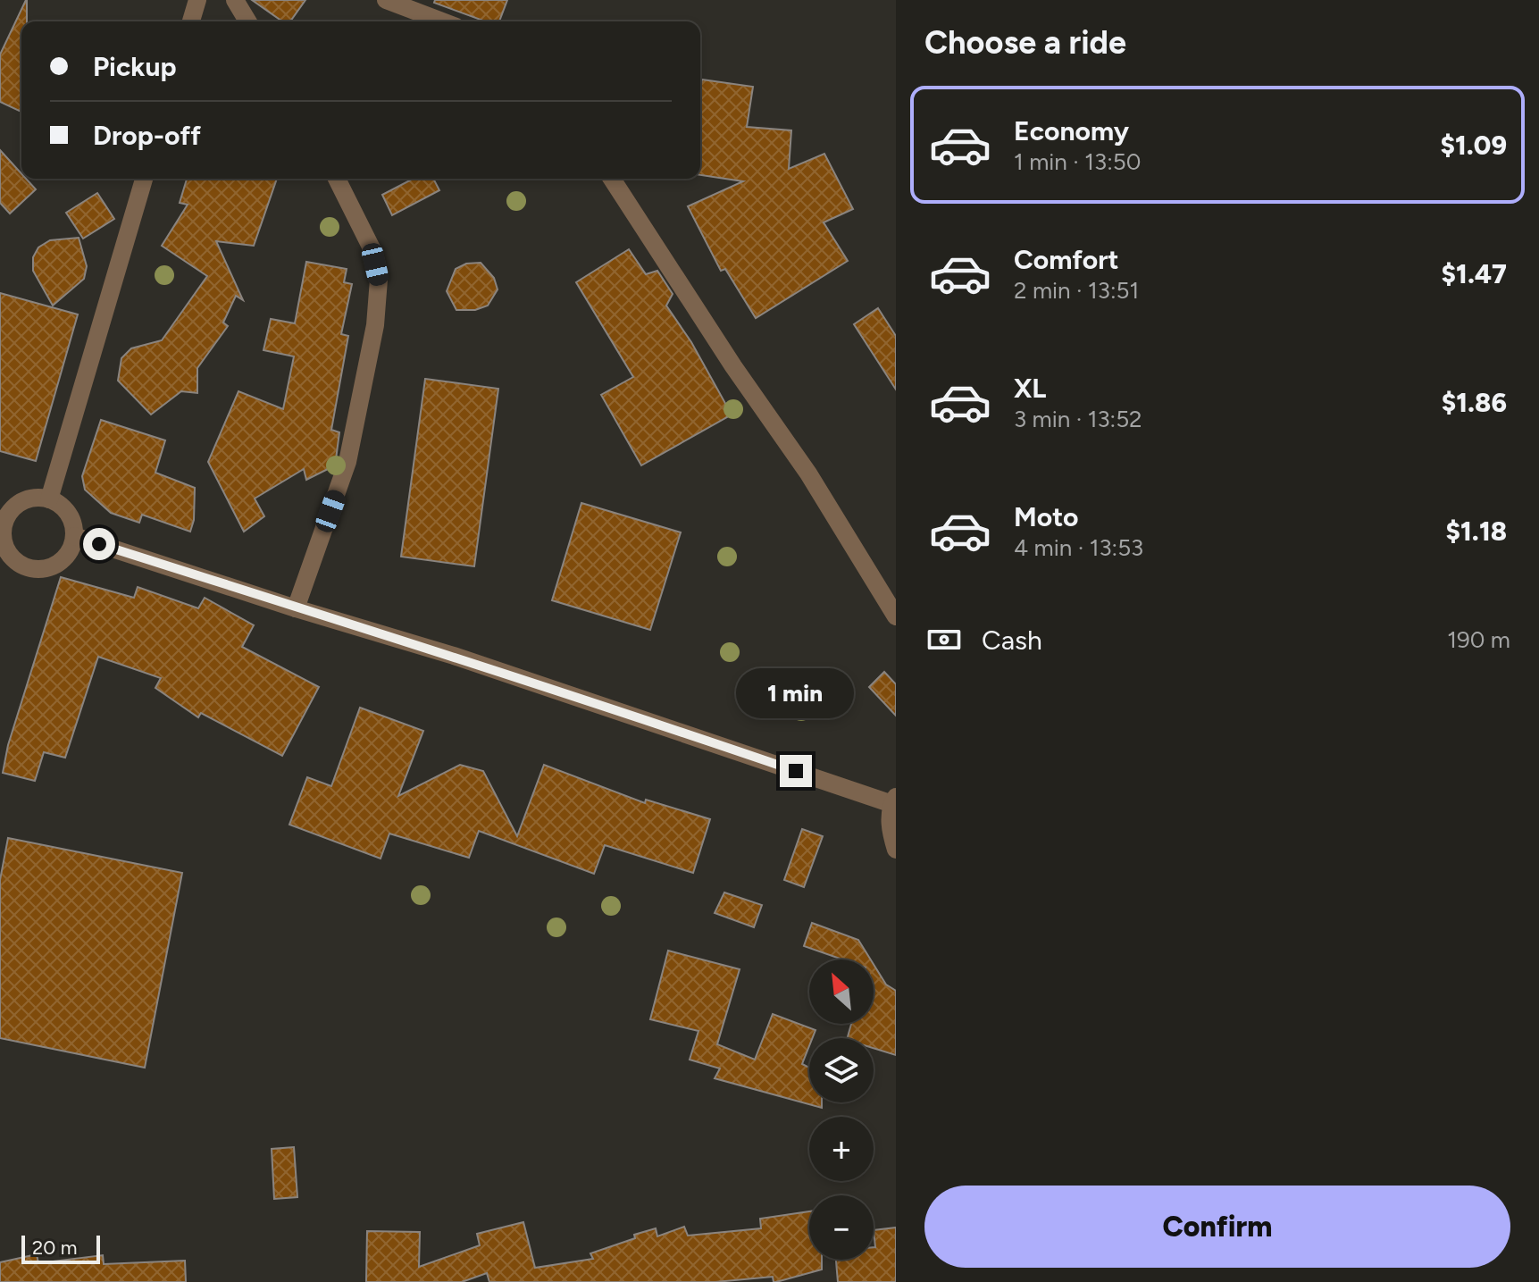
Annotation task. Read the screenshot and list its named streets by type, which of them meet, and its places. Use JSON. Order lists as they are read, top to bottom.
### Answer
{
  "scale_bar": "20 m",
  "north": "top left",
  "page": {
    "heading": "Choose a ride",
    "banner": ["Pickup", "Drop-off"],
    "list": [
      {
        "name": "Economy",
        "note": "1 min · 13:50",
        "value": "$1.09"
      },
      {
        "name": "Comfort",
        "note": "2 min · 13:51",
        "value": "$1.47"
      },
      {
        "name": "XL",
        "note": "3 min · 13:52",
        "value": "$1.86"
      },
      {
        "name": "Moto",
        "note": "4 min · 13:53",
        "value": "$1.18"
      }
    ],
    "pay": ["Cash", "190 m"],
    "bubble": "1 min",
    "map_buttons": ["+", "−"],
    "buttons": "Confirm",
    "scale": "20 m"
  }
}
